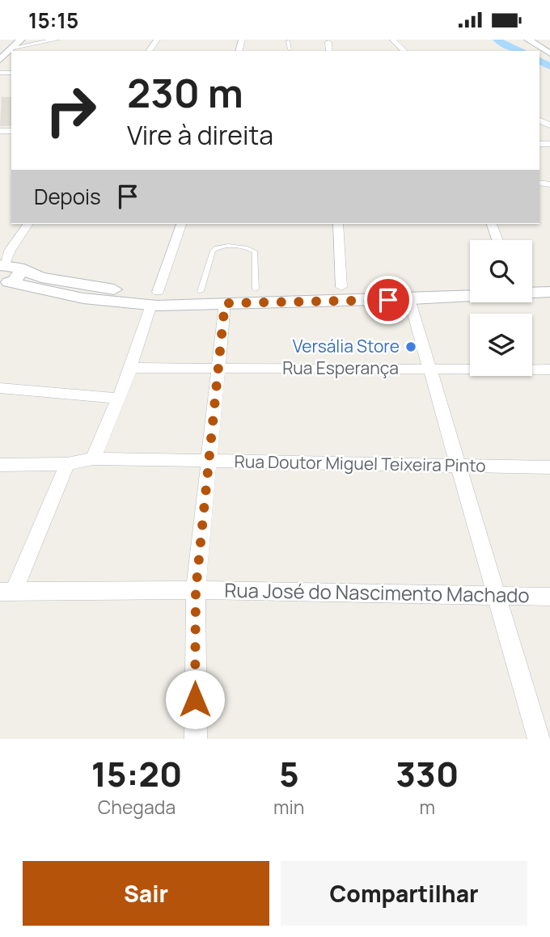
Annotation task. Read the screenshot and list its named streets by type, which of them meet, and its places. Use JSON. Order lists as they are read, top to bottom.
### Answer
{
  "streets": {
    "street": ["Rua Esperança", "Rua Doutor Miguel Teixeira Pinto", "Rua José do Nascimento Machado"]
  },
  "places": ["Versália Store"],
  "page": {
    "status": "15:15",
    "turn": ["230 m", "Vire à direita"],
    "then": "Depois",
    "eta": [
      "15:20",
      "Chegada",
      "5",
      "min",
      "330",
      "m"
    ],
    "buttons": ["Sair", "Compartilhar"]
  }
}
